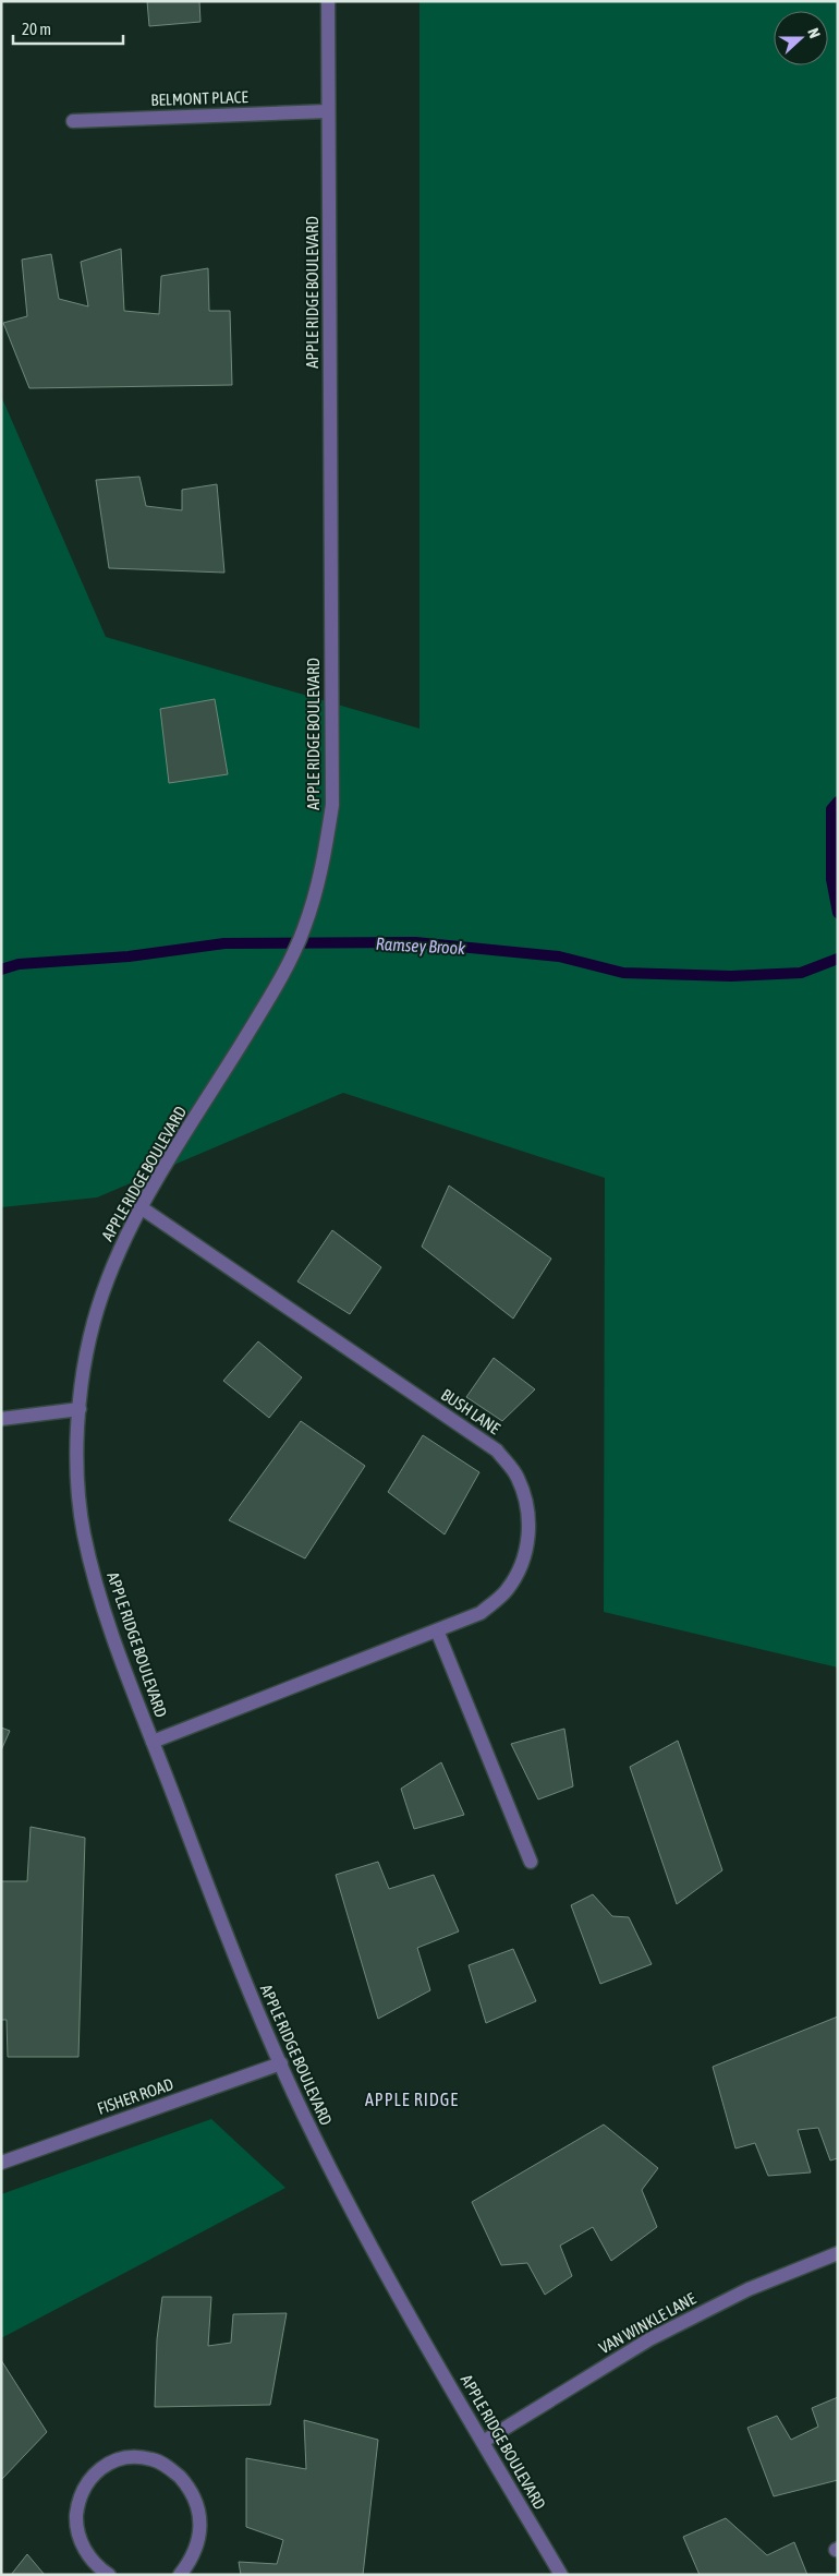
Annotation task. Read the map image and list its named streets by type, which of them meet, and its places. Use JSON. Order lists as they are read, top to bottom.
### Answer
{
  "streets": {
    "street": [
      "BELMONT PLACE",
      "APPLE RIDGE BOULEVARD",
      "BUSH LANE",
      "FISHER ROAD",
      "VAN WINKLE LANE"
    ]
  },
  "crossings": [
    ["BELMONT PLACE", "APPLE RIDGE BOULEVARD"],
    ["APPLE RIDGE BOULEVARD", "BUSH LANE"],
    ["APPLE RIDGE BOULEVARD", "FISHER ROAD"],
    ["APPLE RIDGE BOULEVARD", "VAN WINKLE LANE"]
  ],
  "districts": ["APPLE RIDGE"],
  "water": ["Ramsey Brook"],
  "scale_bar": "20 m",
  "north": "right"
}
